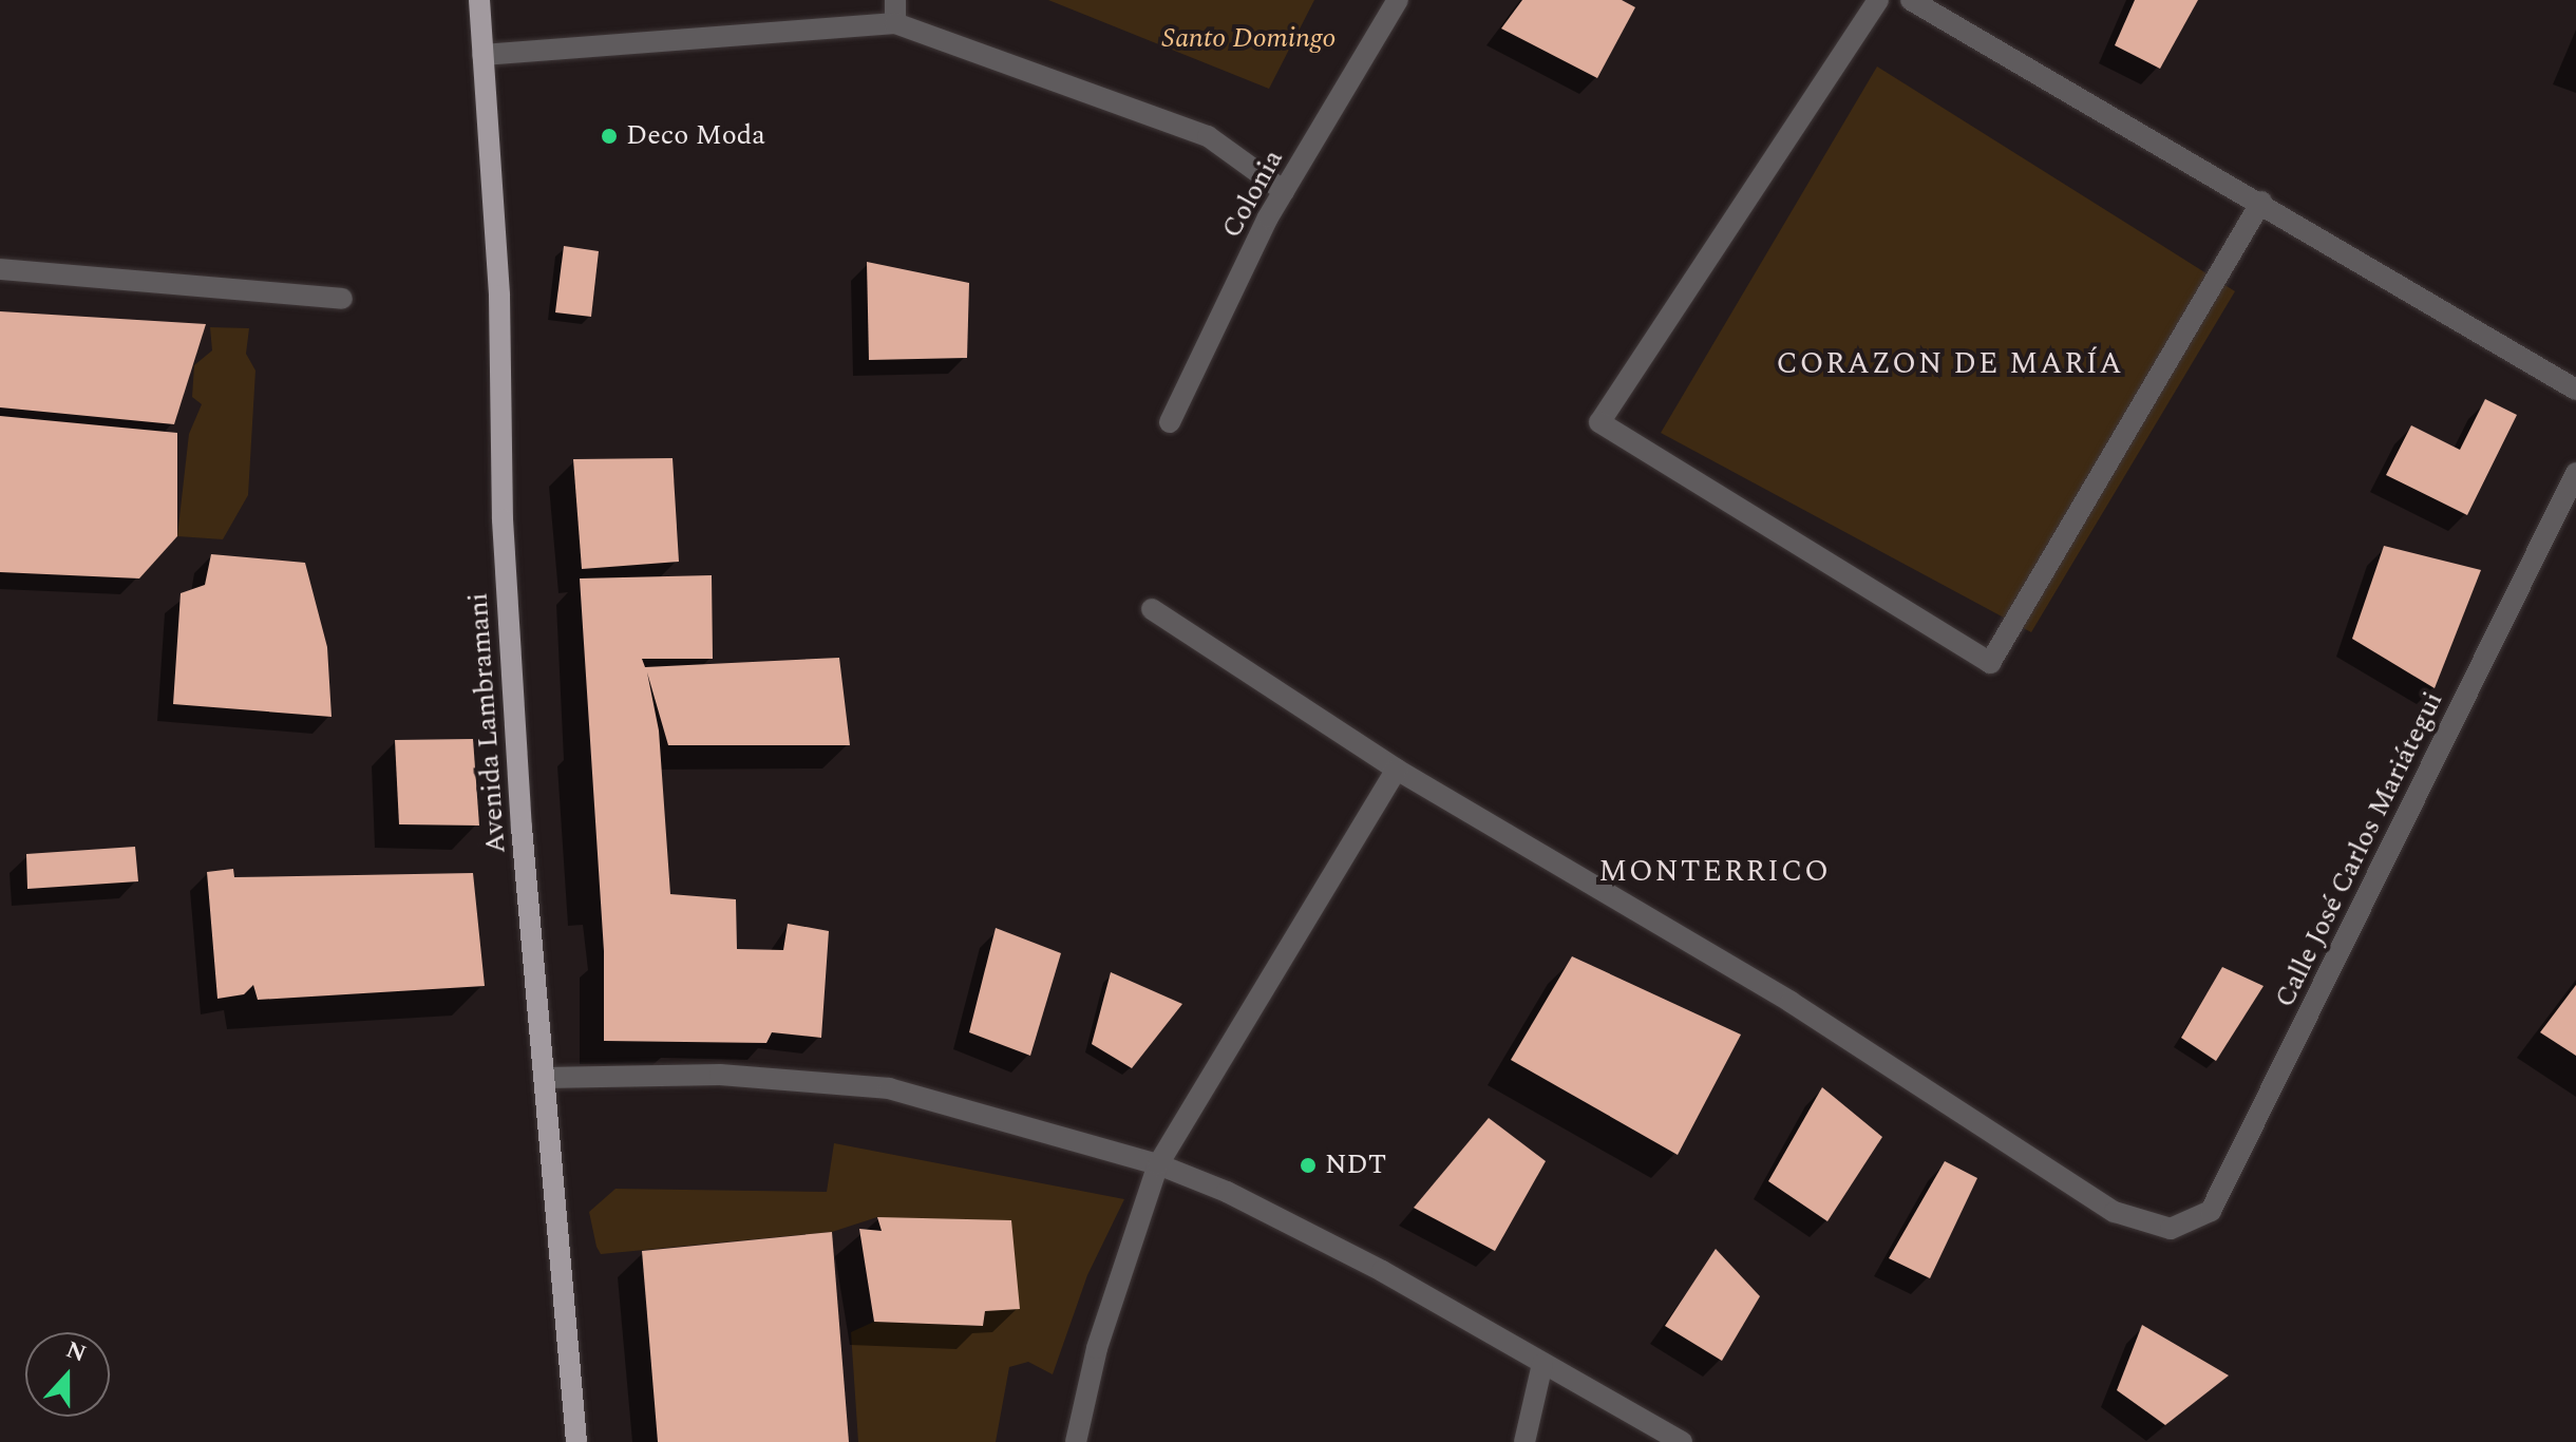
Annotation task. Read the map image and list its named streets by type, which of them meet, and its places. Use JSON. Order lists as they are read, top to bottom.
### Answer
{
  "streets": {
    "main road": ["Avenida Lambramani"],
    "street": ["Colonia", "Calle José Carlos Mariátegui"]
  },
  "districts": ["CORAZON DE MARÍA", "MONTERRICO"],
  "parks": ["Santo Domingo"],
  "places": ["Deco Moda", "NDT"],
  "north": "top"
}
